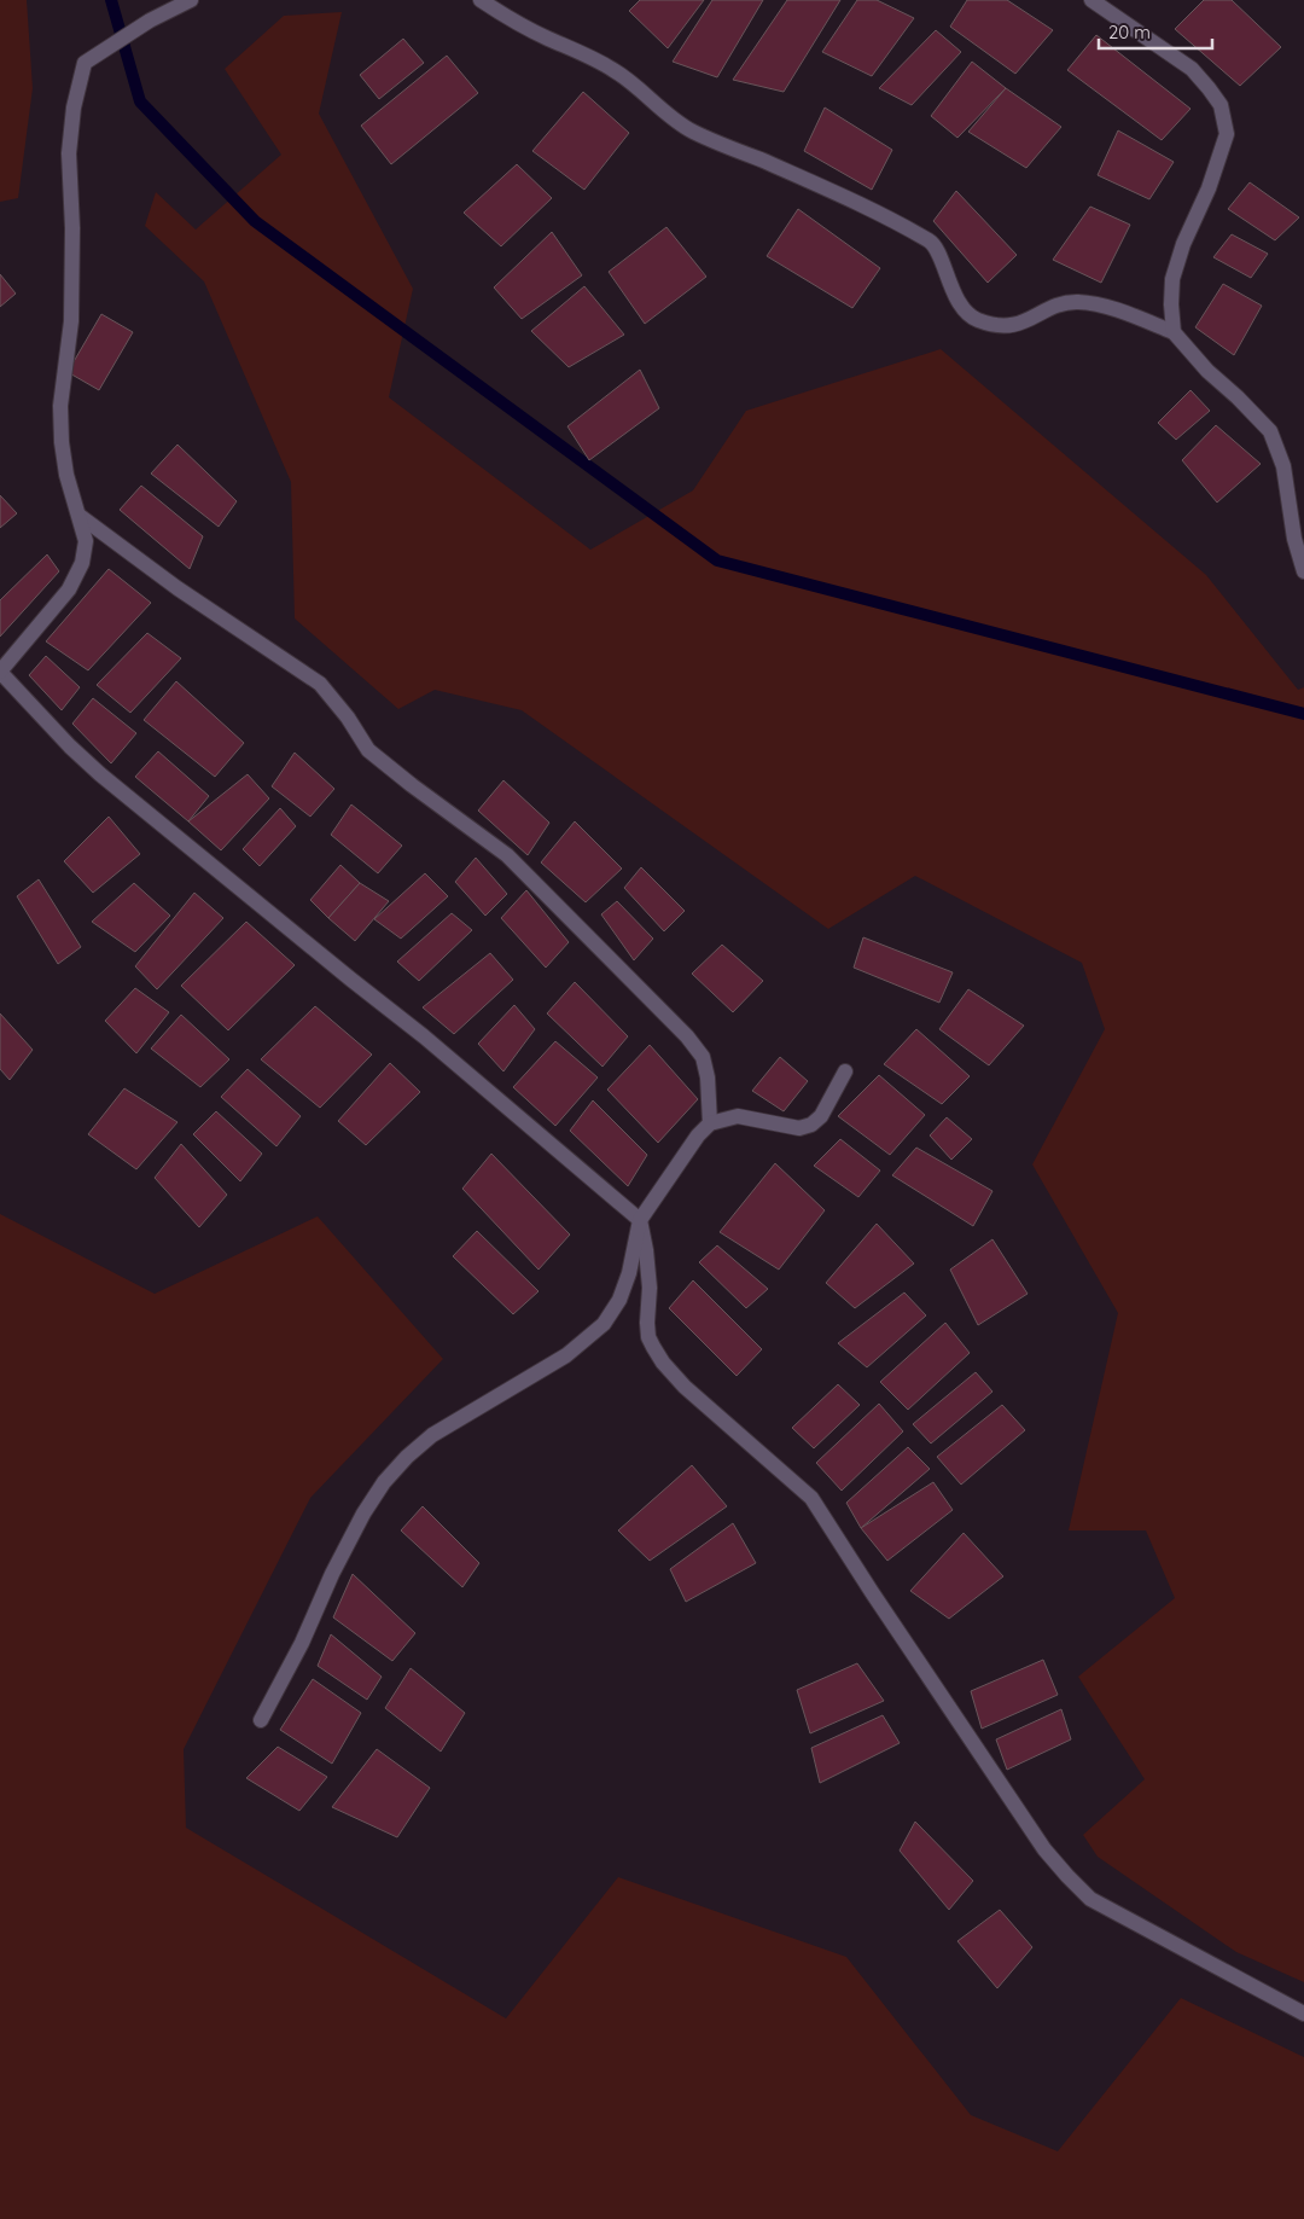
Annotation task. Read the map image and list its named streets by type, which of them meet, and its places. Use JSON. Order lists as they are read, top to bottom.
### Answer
{
  "scale_bar": "20 m"
}
